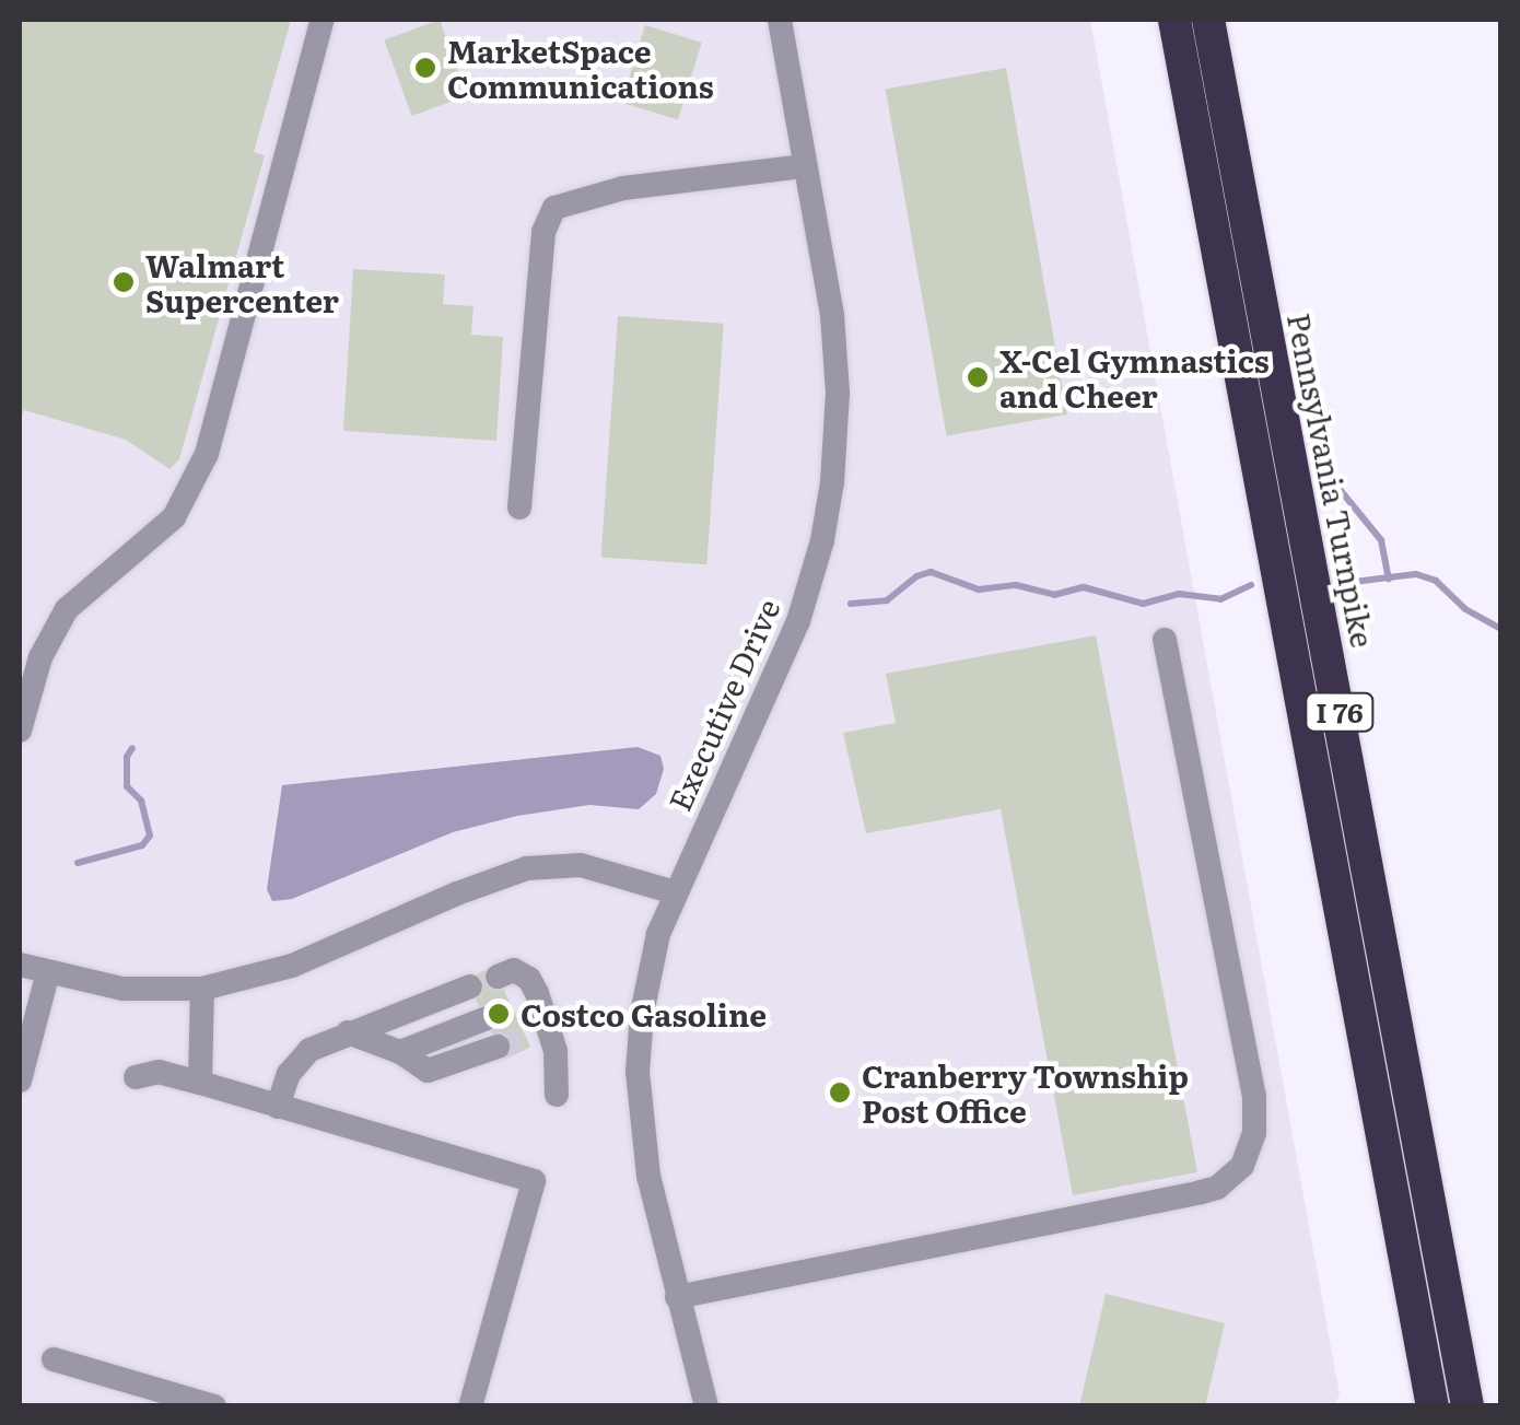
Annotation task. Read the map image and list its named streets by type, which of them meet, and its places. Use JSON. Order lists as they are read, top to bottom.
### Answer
{
  "streets": {
    "highway": ["Pennsylvania Turnpike", "I 76"],
    "street": ["Executive Drive"]
  },
  "places": [
    "MarketSpace Communications",
    "Walmart Supercenter",
    "X-Cel Gymnastics and Cheer",
    "Costco Gasoline",
    "Cranberry Township Post Office"
  ]
}
